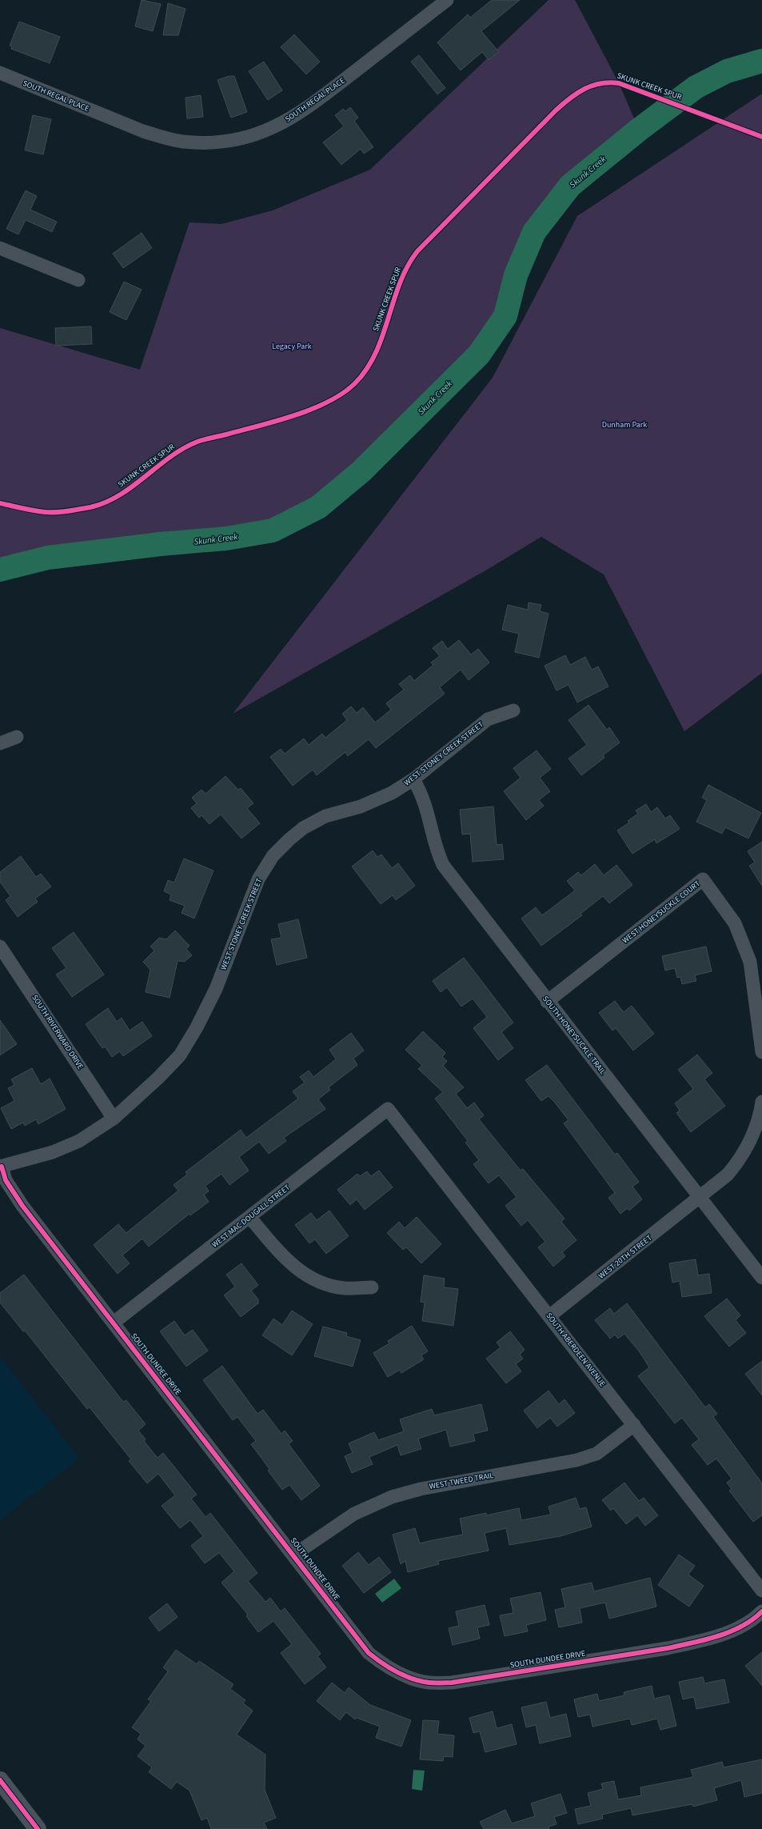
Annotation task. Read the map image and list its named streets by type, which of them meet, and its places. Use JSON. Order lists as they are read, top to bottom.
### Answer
{
  "streets": {
    "street": [
      "SOUTH REGAL PLACE",
      "WEST STONEY CREEK STREET",
      "WEST HONEYSUCKLE COURT",
      "SOUTH RIVERWARD DRIVE",
      "SOUTH HONEYSUCKLE TRAIL",
      "WEST MAC DOUGALL STREET",
      "WEST 20TH STREET",
      "SOUTH ABERDEEN AVENUE",
      "SOUTH DUNDEE DRIVE",
      "WEST TWEED TRAIL"
    ],
    "cycle path": ["SKUNK CREEK SPUR"]
  },
  "crossings": [
    ["WEST STONEY CREEK STREET", "SOUTH RIVERWARD DRIVE"],
    ["WEST STONEY CREEK STREET", "SOUTH HONEYSUCKLE TRAIL"],
    ["WEST STONEY CREEK STREET", "SOUTH DUNDEE DRIVE"],
    ["WEST HONEYSUCKLE COURT", "SOUTH HONEYSUCKLE TRAIL"],
    ["SOUTH HONEYSUCKLE TRAIL", "WEST 20TH STREET"],
    ["WEST MAC DOUGALL STREET", "SOUTH ABERDEEN AVENUE"],
    ["WEST MAC DOUGALL STREET", "SOUTH DUNDEE DRIVE"],
    ["WEST 20TH STREET", "SOUTH ABERDEEN AVENUE"],
    ["SOUTH ABERDEEN AVENUE", "WEST TWEED TRAIL"],
    ["SOUTH DUNDEE DRIVE", "WEST TWEED TRAIL"]
  ],
  "water": ["Skunk Creek"],
  "parks": ["Legacy Park", "Dunham Park"]
}
